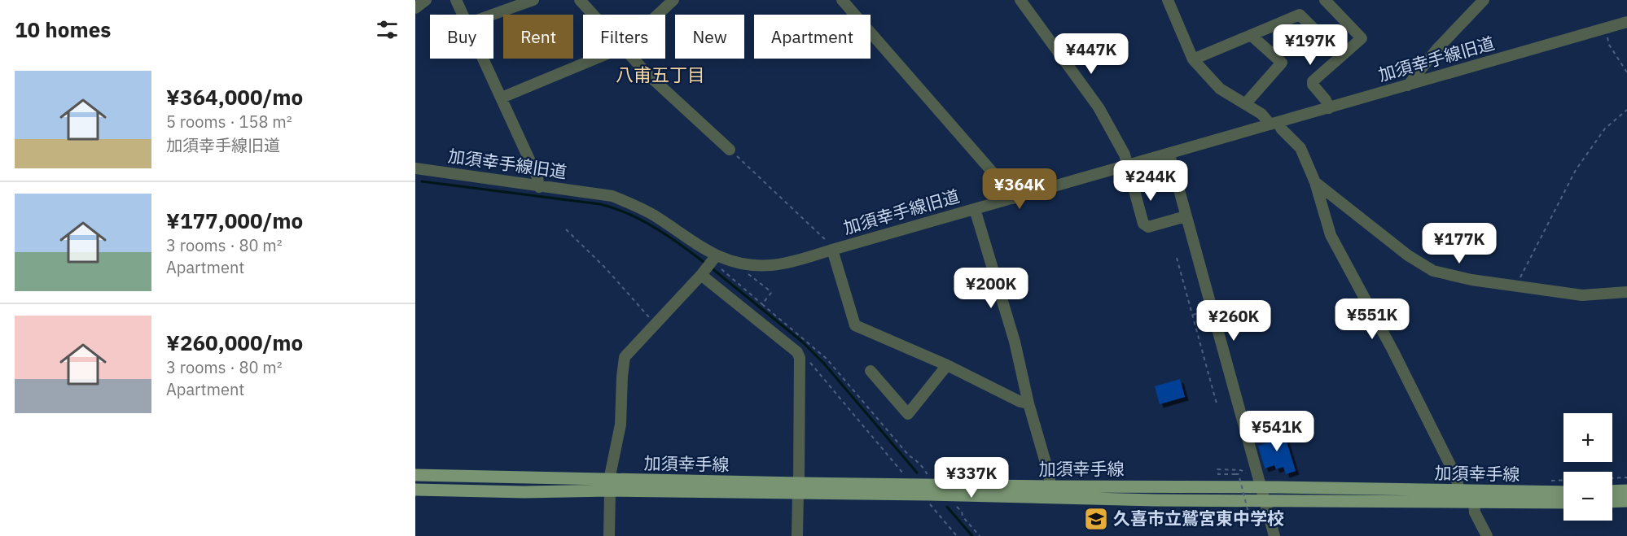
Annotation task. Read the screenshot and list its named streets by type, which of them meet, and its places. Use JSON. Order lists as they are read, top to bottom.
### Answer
{
  "streets": {
    "main road": ["加須幸手線"],
    "street": ["加須幸手線旧道"]
  },
  "districts": ["八甫五丁目"],
  "places": {
    "school or university": ["久喜市立鷲宮東中学校"]
  },
  "page": {
    "heading": "10 homes",
    "chip": [
      "Buy",
      "Rent",
      "Filters",
      "New",
      "Apartment"
    ],
    "price": [
      "¥197K",
      "¥447K",
      "¥244K",
      "¥364K",
      "¥177K",
      "¥200K",
      "¥551K",
      "¥260K",
      "¥541K",
      "¥337K"
    ],
    "list": [
      {
        "name": "¥364,000/mo",
        "note": "5 rooms · 158 m² · 加須幸手線旧道"
      },
      {
        "name": "¥177,000/mo",
        "note": "3 rooms · 80 m² · Apartment"
      },
      {
        "name": "¥260,000/mo",
        "note": "3 rooms · 80 m² · Apartment"
      }
    ],
    "map_buttons": ["+", "−"]
  }
}
